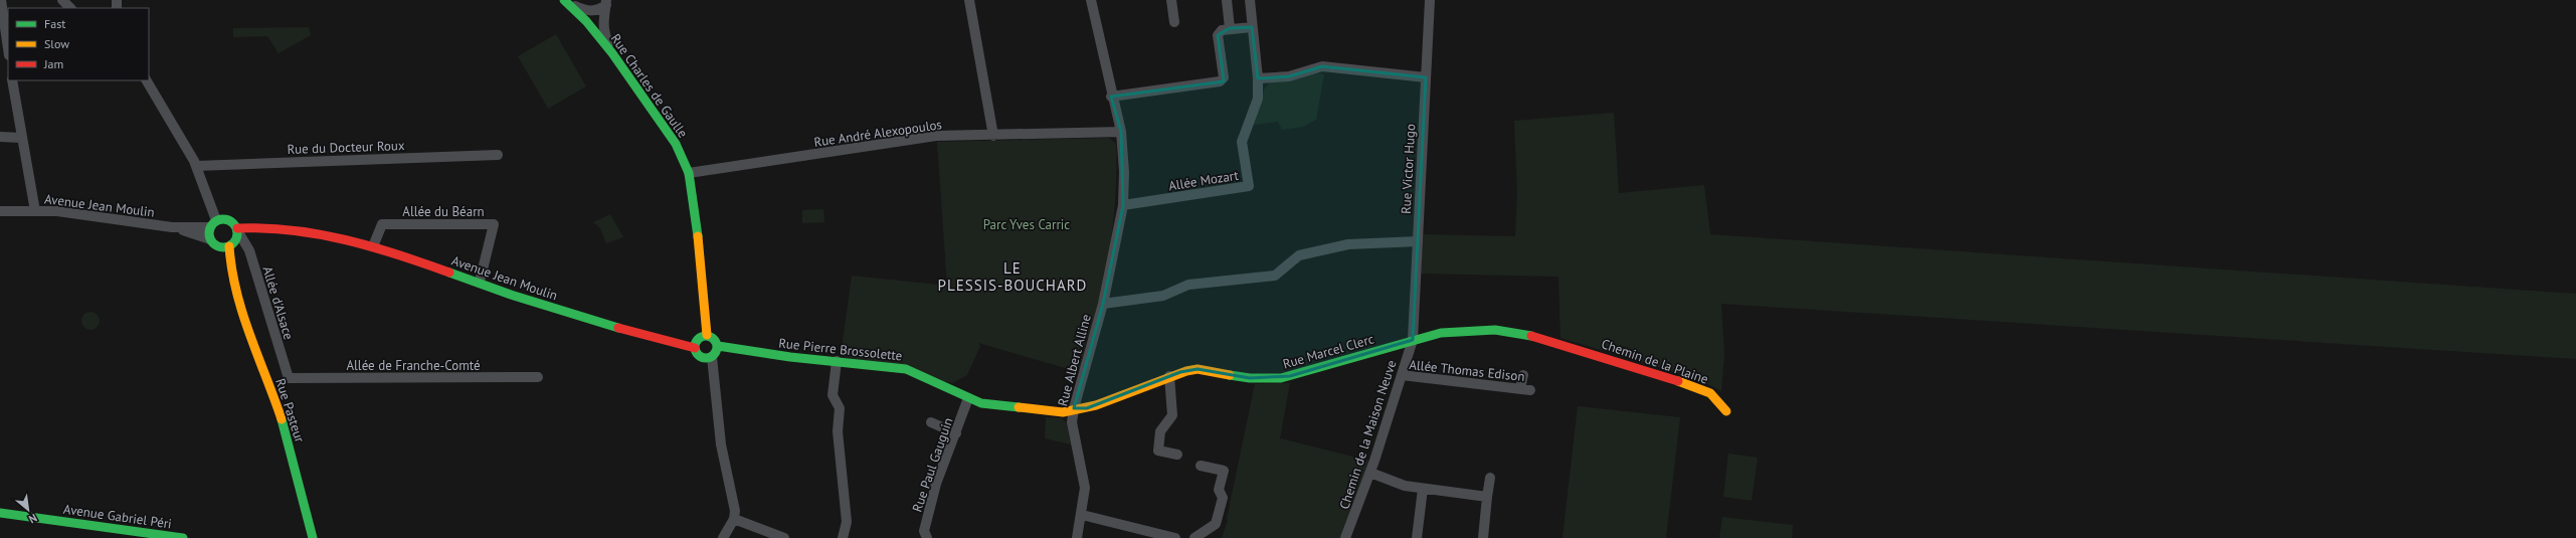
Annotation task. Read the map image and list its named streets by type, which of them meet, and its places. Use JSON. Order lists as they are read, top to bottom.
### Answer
{
  "streets": {
    "street": [
      "Rue Charles de Gaulle",
      "Rue André Alexopoulos",
      "Rue du Docteur Roux",
      "Rue Victor Hugo",
      "Allée Mozart",
      "Avenue Jean Moulin",
      "Allée du Béarn",
      "Allée d'Alsace",
      "Rue Pierre Brossolette",
      "Rue Marcel Clerc",
      "Rue Albert Alline",
      "Chemin de la Plaine",
      "Allée de Franche-Comté",
      "Allée Thomas Edison",
      "Rue Pasteur",
      "Chemin de la Maison Neuve",
      "Rue Paul Gauguin",
      "Avenue Gabriel Péri"
    ]
  },
  "crossings": [
    ["Rue Charles de Gaulle", "Rue André Alexopoulos"],
    ["Rue Charles de Gaulle", "Avenue Jean Moulin"],
    ["Rue Charles de Gaulle", "Rue Pierre Brossolette"],
    ["Rue André Alexopoulos", "Rue Albert Alline"],
    ["Rue Victor Hugo", "Rue Marcel Clerc"],
    ["Rue Victor Hugo", "Chemin de la Maison Neuve"],
    ["Allée Mozart", "Rue Albert Alline"],
    ["Avenue Jean Moulin", "Allée du Béarn"],
    ["Avenue Jean Moulin", "Allée d'Alsace"],
    ["Avenue Jean Moulin", "Rue Pierre Brossolette"],
    ["Avenue Jean Moulin", "Rue Pasteur"],
    ["Allée d'Alsace", "Allée de Franche-Comté"],
    ["Allée d'Alsace", "Rue Pasteur"],
    ["Rue Pierre Brossolette", "Rue Marcel Clerc"],
    ["Rue Pierre Brossolette", "Rue Albert Alline"],
    ["Rue Pierre Brossolette", "Rue Paul Gauguin"],
    ["Rue Marcel Clerc", "Rue Albert Alline"],
    ["Rue Marcel Clerc", "Chemin de la Plaine"],
    ["Rue Marcel Clerc", "Chemin de la Maison Neuve"],
    ["Allée Thomas Edison", "Chemin de la Maison Neuve"]
  ],
  "districts": ["LE PLESSIS-BOUCHARD"],
  "parks": ["Parc Yves Carric"],
  "legend": ["Fast", "Slow", "Jam"],
  "north": "bottom right"
}
